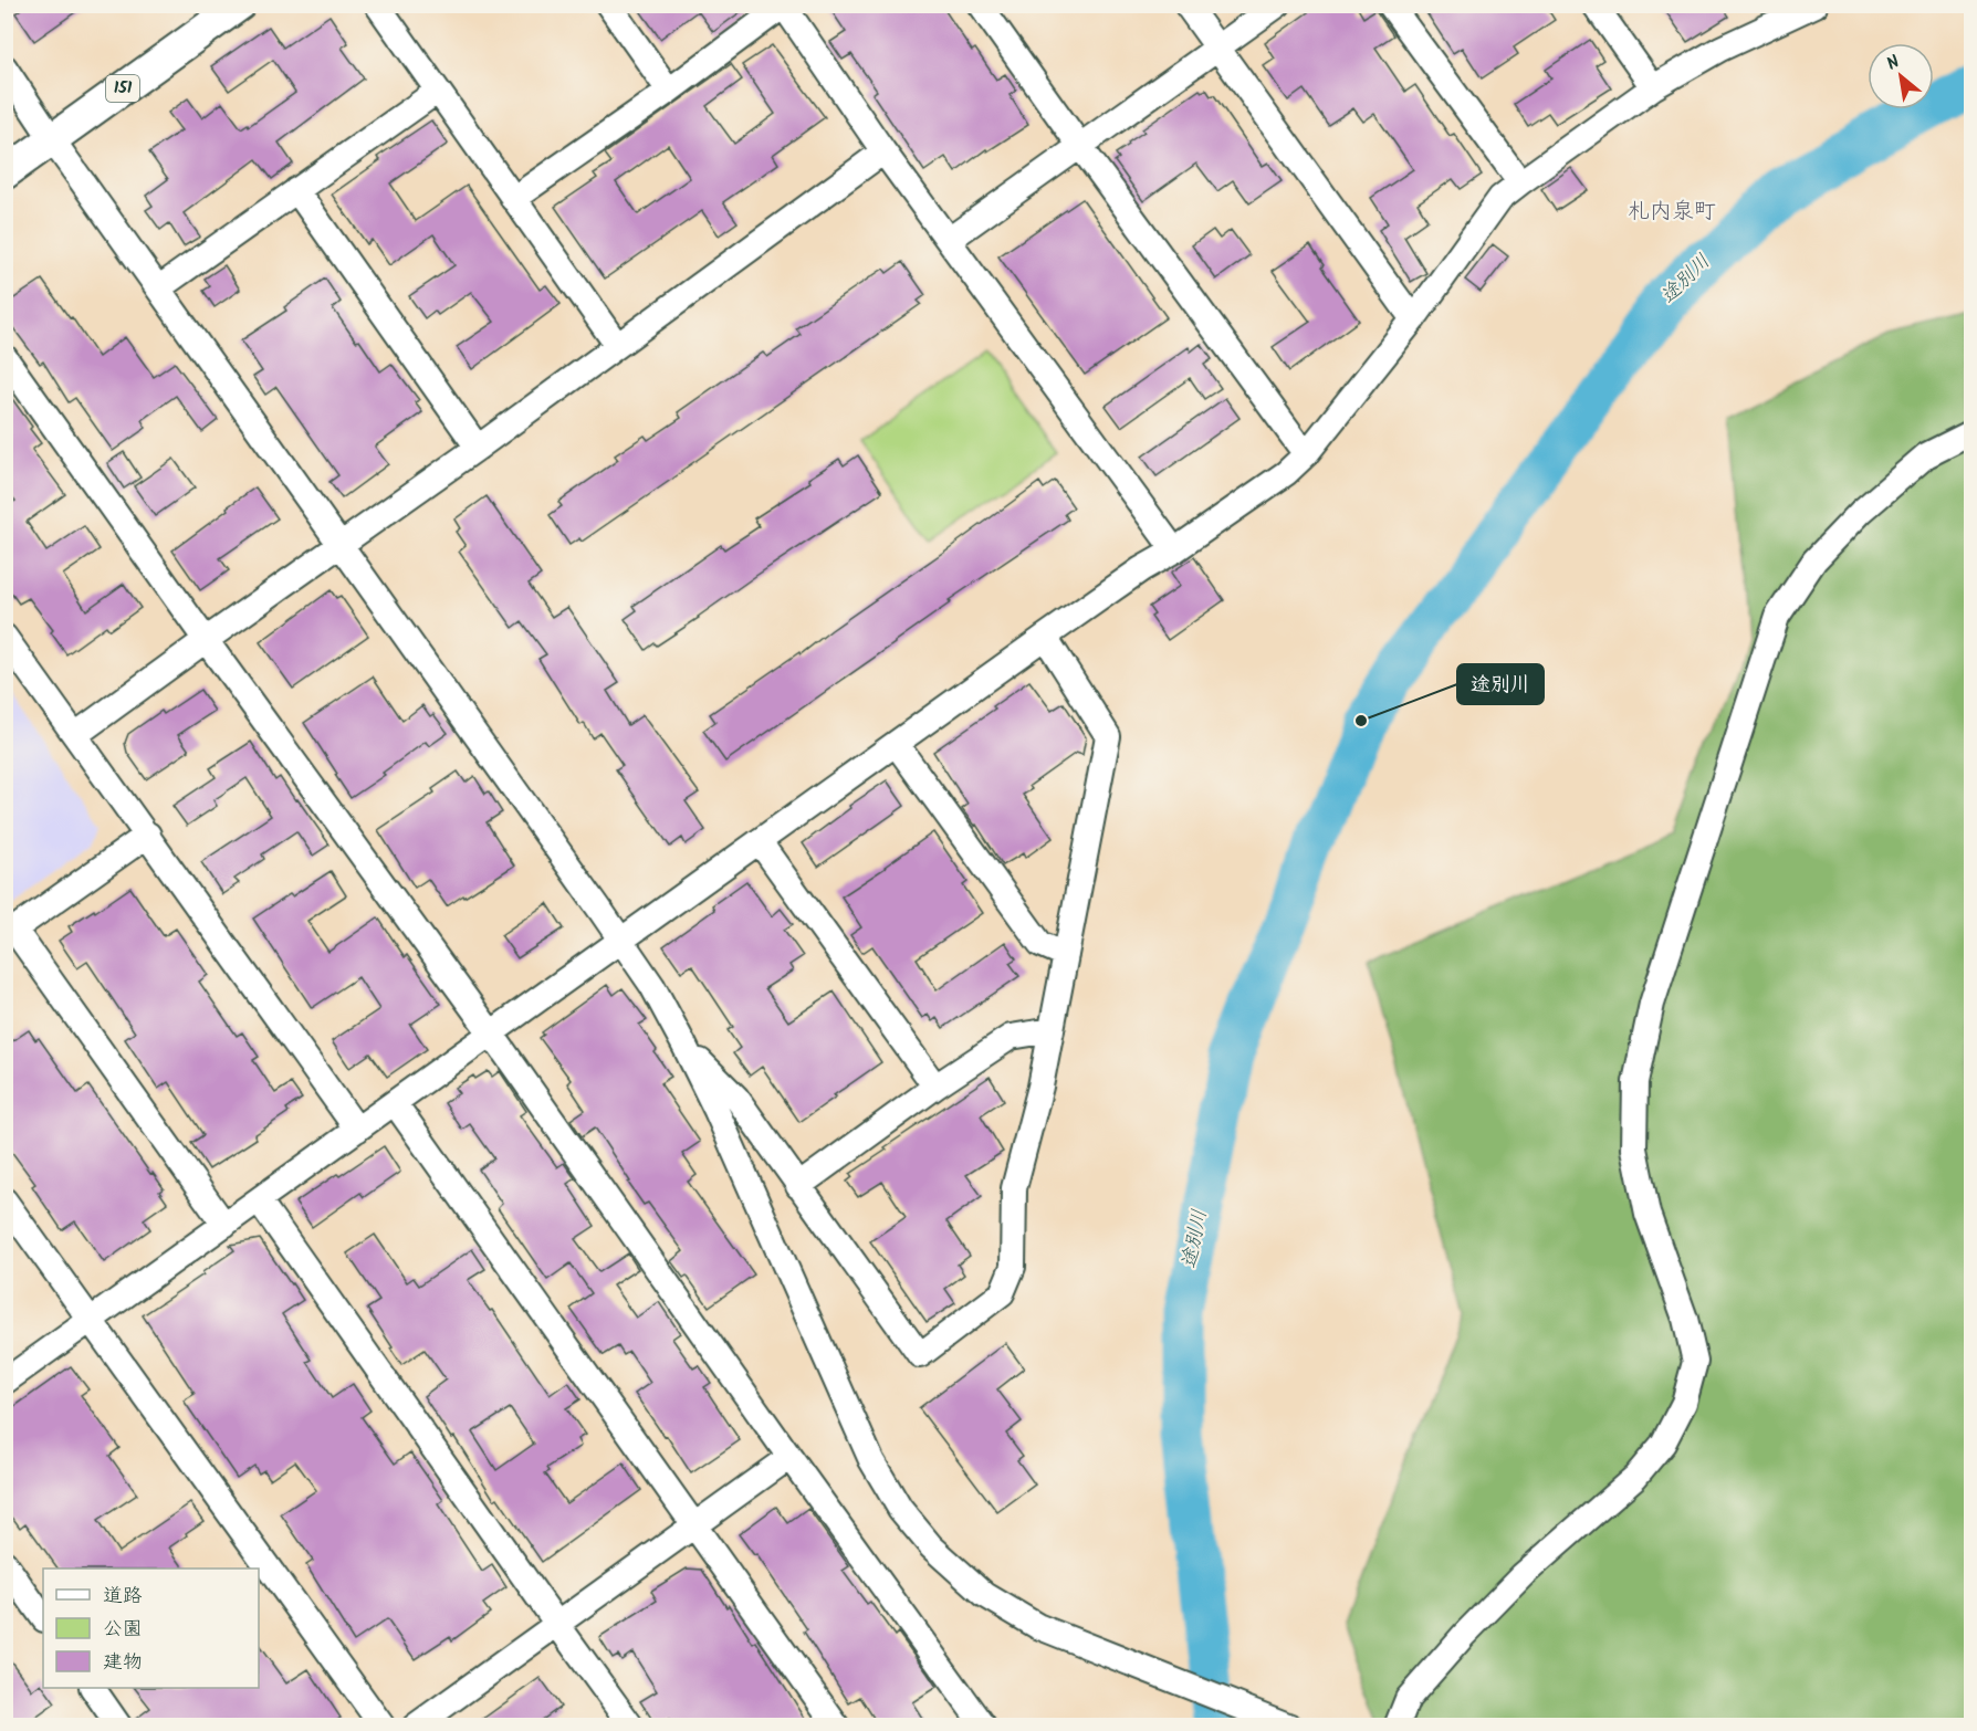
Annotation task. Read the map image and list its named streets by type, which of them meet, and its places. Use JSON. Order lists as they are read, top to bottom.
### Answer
{
  "streets": {
    "main road": ["151"]
  },
  "districts": ["札内泉町"],
  "water": ["途別川"],
  "places": ["途別川"],
  "legend": ["道路", "公園", "建物"],
  "north": "top left"
}
